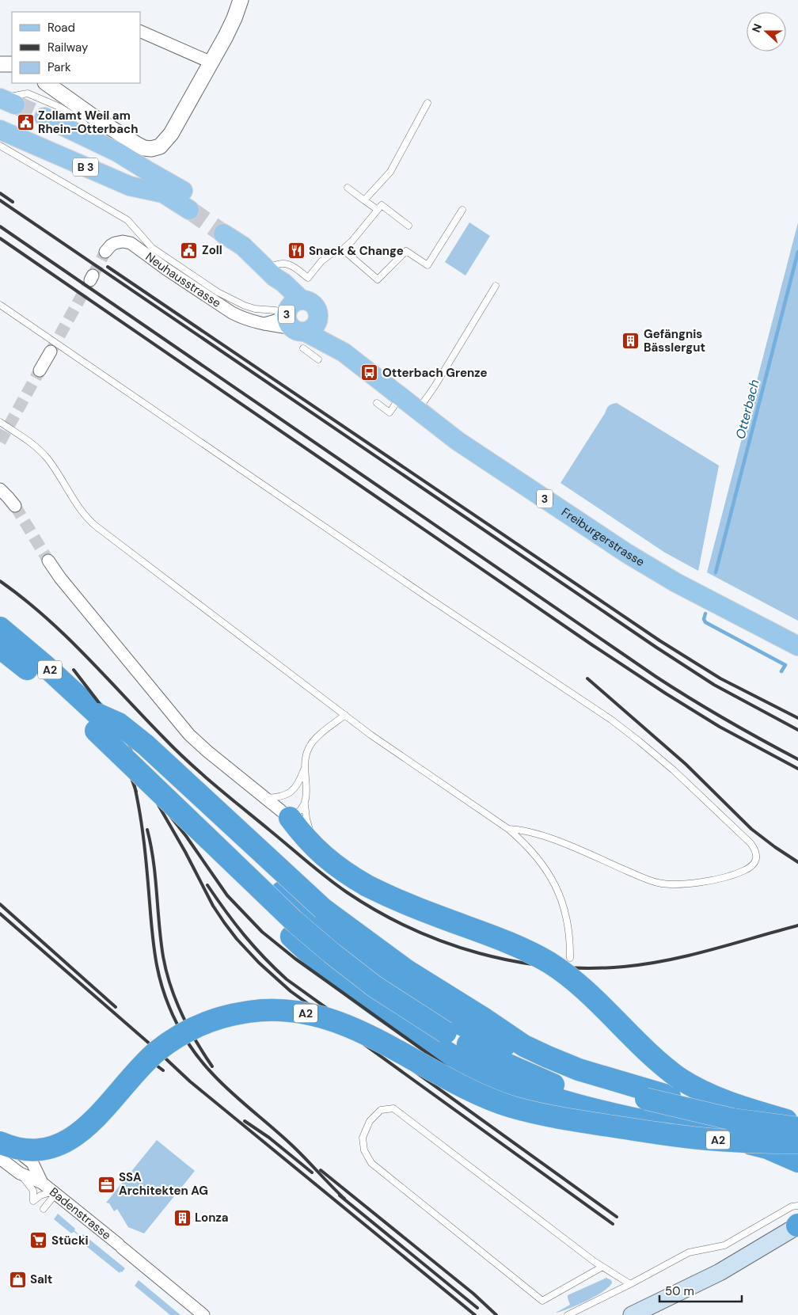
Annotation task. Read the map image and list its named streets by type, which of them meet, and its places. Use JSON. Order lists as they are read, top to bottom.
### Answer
{
  "streets": {
    "highway": ["A2"],
    "main road": ["B 3", "3", "Freiburgerstrasse"],
    "street": ["Neuhausstrasse", "Badenstrasse"]
  },
  "crossings": [
    ["Neuhausstrasse", "Freiburgerstrasse"]
  ],
  "water": ["Otterbach"],
  "places": {
    "public building": ["Zollamt Weil am Rhein-Otterbach", "Zoll"],
    "restaurant": ["Snack & Change"],
    "building": ["Gefängnis Bässlergut", "Lonza"],
    "bus stop": ["Otterbach Grenze"],
    "office": ["SSA Architekten AG"],
    "supermarket": ["Stücki"],
    "shop": ["Salt"]
  },
  "legend": ["Road", "Railway", "Park"],
  "scale_bar": "50 m",
  "north": "left"
}
